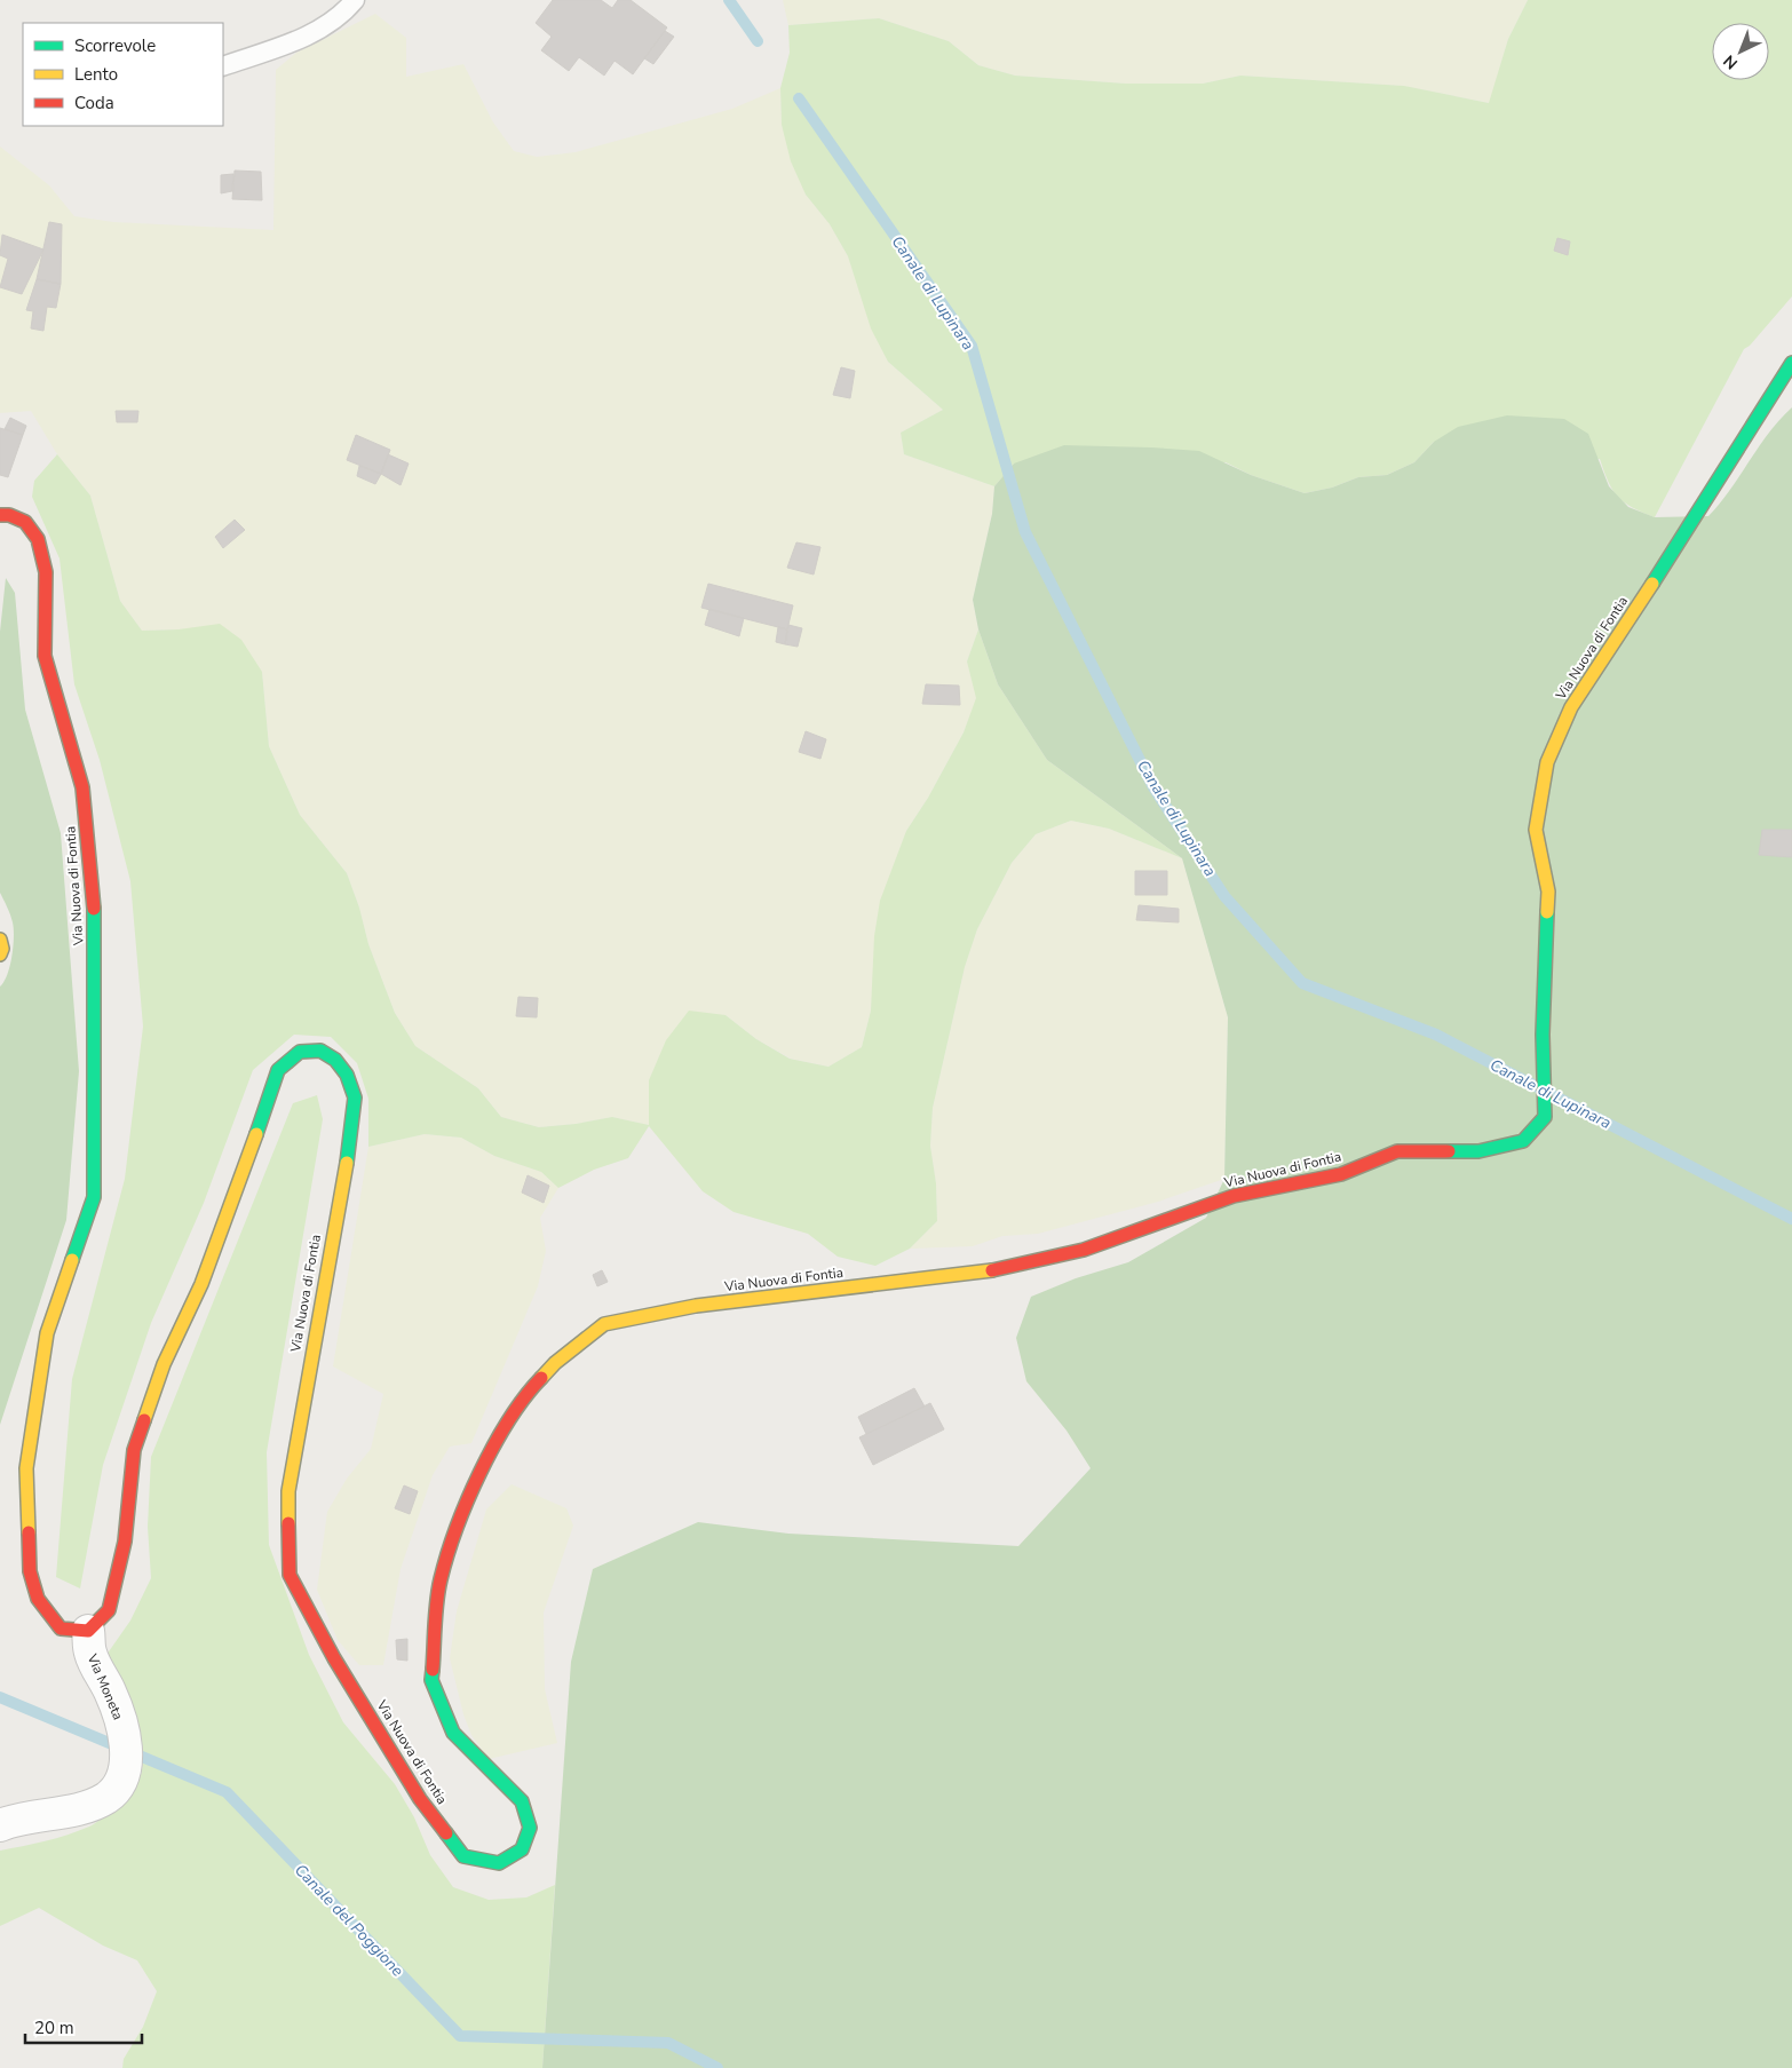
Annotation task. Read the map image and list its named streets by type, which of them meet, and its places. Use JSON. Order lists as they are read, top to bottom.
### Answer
{
  "streets": {
    "street": ["Via Nuova di Fontia", "Via Moneta"]
  },
  "crossings": [
    ["Via Nuova di Fontia", "Via Moneta"]
  ],
  "water": ["Canale di Lupinara", "Canale del Poggione"],
  "legend": ["Scorrevole", "Lento", "Coda"],
  "scale_bar": "20 m",
  "north": "bottom left"
}
